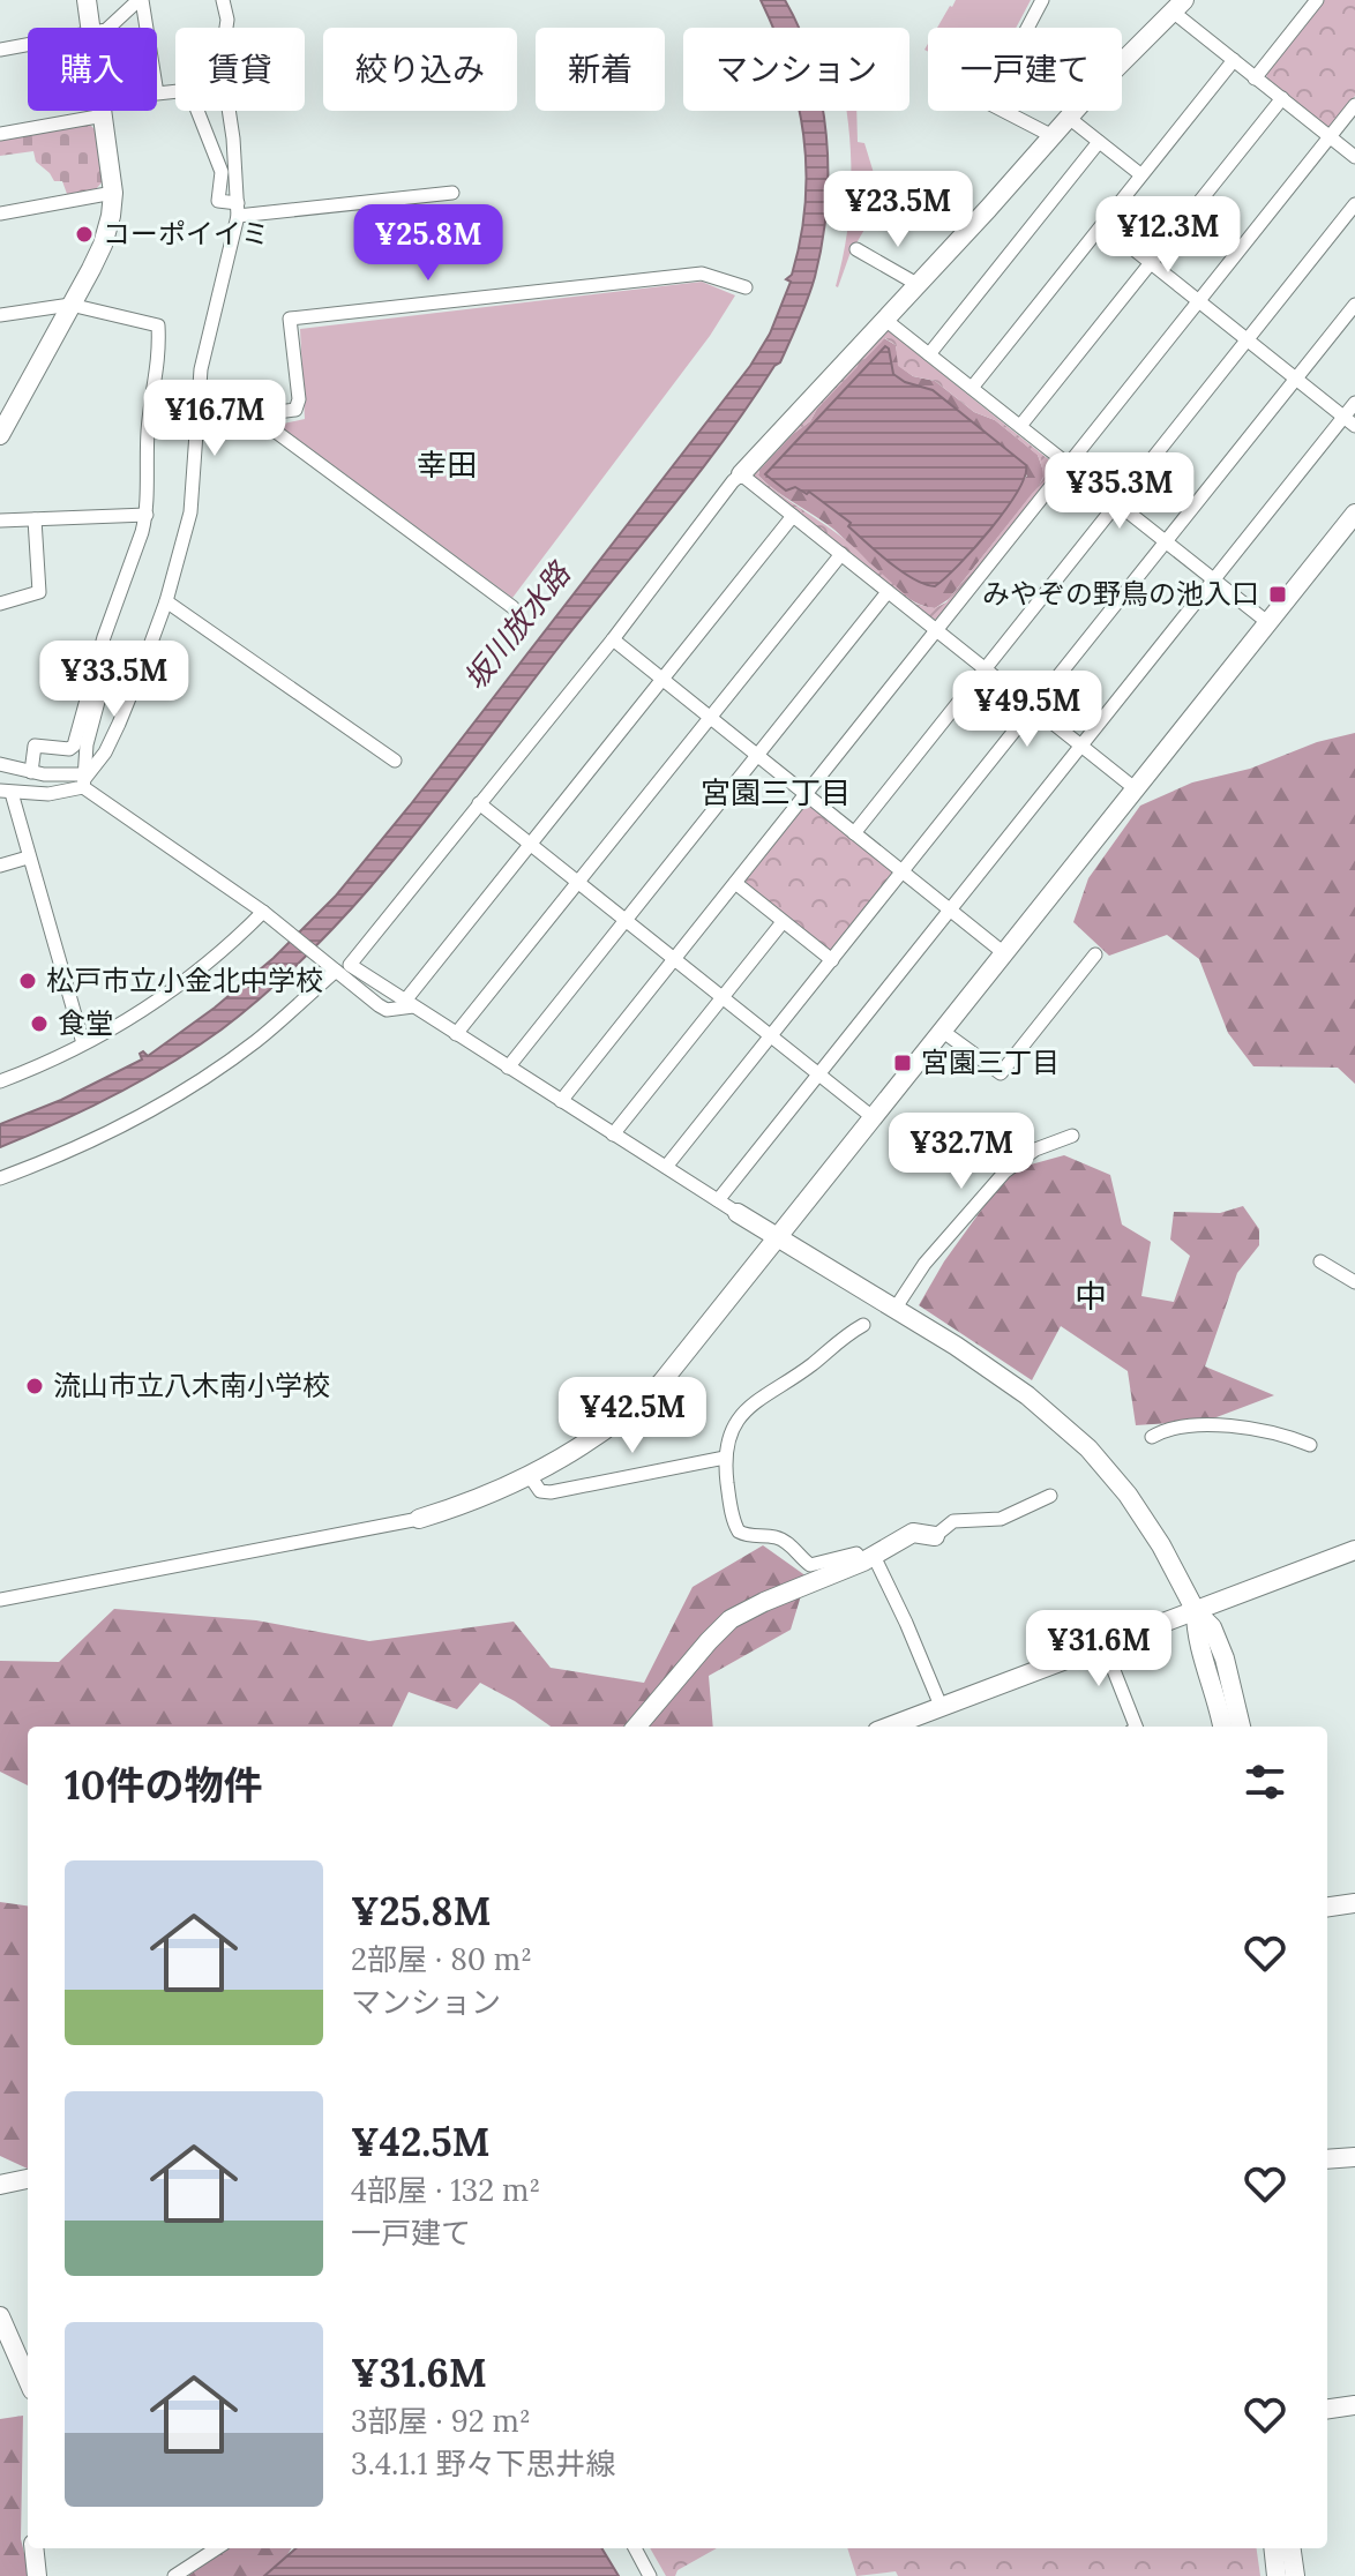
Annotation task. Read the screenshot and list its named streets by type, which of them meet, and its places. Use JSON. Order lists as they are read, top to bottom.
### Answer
{
  "districts": ["幸田", "宮園三丁目", "中"],
  "water": ["坂川放水路"],
  "places": {
    "other": [
      "コーポイイミ",
      "松戸市立小金北中学校",
      "食堂",
      "流山市立八木南小学校"
    ],
    "transit": ["みやぞの野鳥の池入口", "宮園三丁目"]
  },
  "page": {
    "chip": [
      "購入",
      "賃貸",
      "絞り込み",
      "新着",
      "マンション",
      "一戸建て"
    ],
    "price": [
      "¥23.5M",
      "¥12.3M",
      "¥25.8M",
      "¥16.7M",
      "¥35.3M",
      "¥33.5M",
      "¥49.5M",
      "¥32.7M",
      "¥42.5M",
      "¥31.6M"
    ],
    "heading": "10件の物件",
    "list": [
      {
        "name": "¥25.8M",
        "note": "2部屋 · 80 m² · マンション"
      },
      {
        "name": "¥42.5M",
        "note": "4部屋 · 132 m² · 一戸建て"
      },
      {
        "name": "¥31.6M",
        "note": "3部屋 · 92 m² · 3.4.1.1 野々下思井線"
      }
    ]
  }
}
